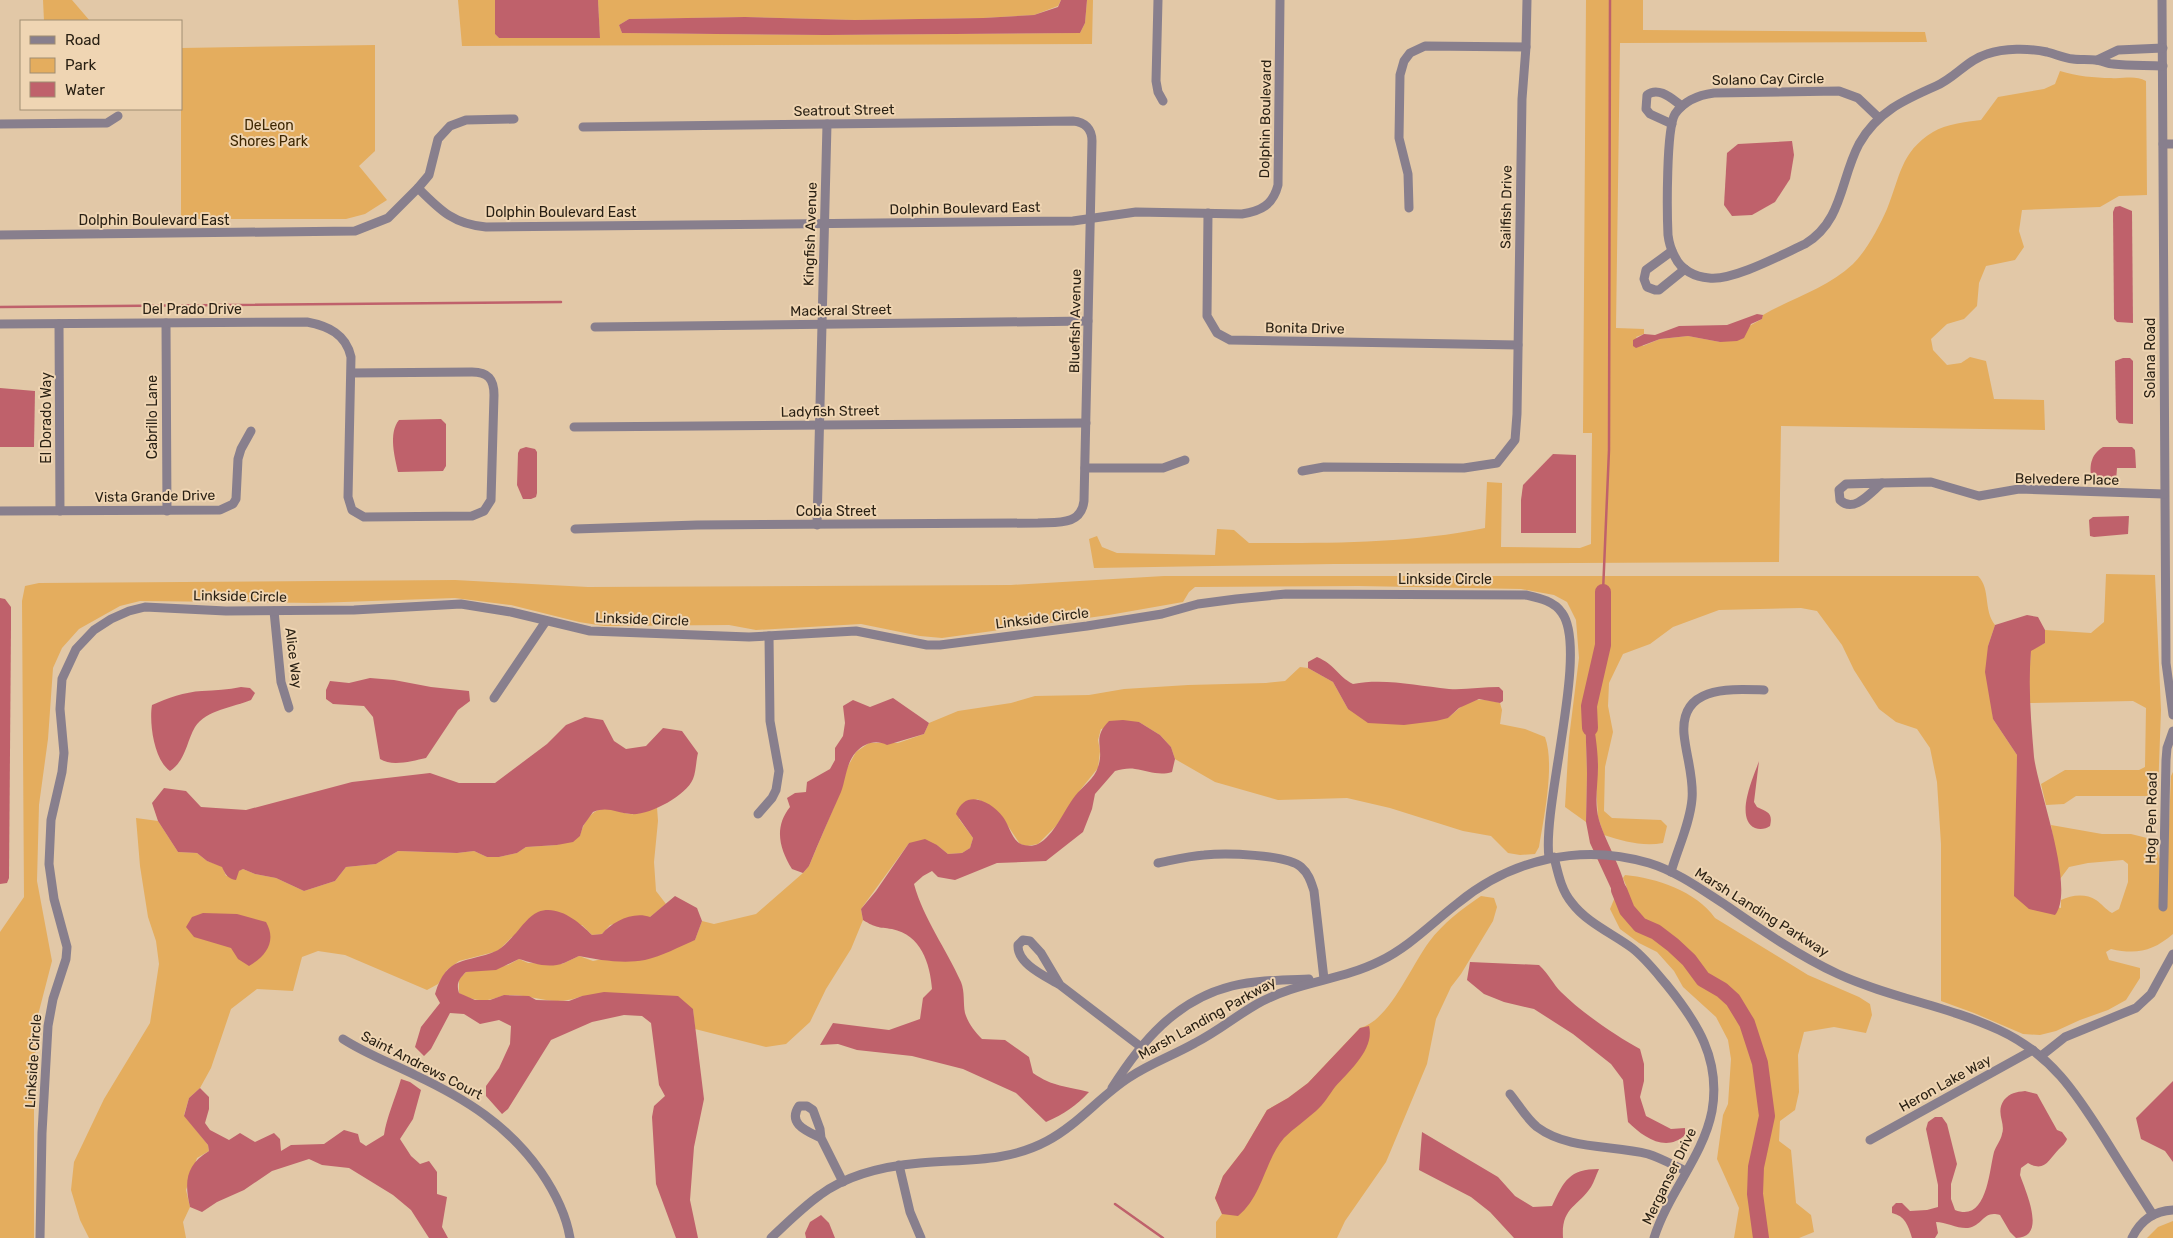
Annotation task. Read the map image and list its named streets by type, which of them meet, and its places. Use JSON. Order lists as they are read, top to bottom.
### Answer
{
  "streets": {
    "street": [
      "Solano Cay Circle",
      "Seatrout Street",
      "Dolphin Boulevard",
      "Sailfish Drive",
      "Dolphin Boulevard East",
      "Kingfish Avenue",
      "Del Prado Drive",
      "Mackeral Street",
      "Bluefish Avenue",
      "Bonita Drive",
      "Solana Road",
      "Ladyfish Street",
      "Cabrillo Lane",
      "El Dorado Way",
      "Belvedere Place",
      "Vista Grande Drive",
      "Cobia Street",
      "Linkside Circle",
      "Alice Way",
      "Hog Pen Road",
      "Marsh Landing Parkway",
      "Saint Andrews Court",
      "Heron Lake Way",
      "Merganser Drive"
    ]
  },
  "crossings": [
    ["Seatrout Street", "Kingfish Avenue"],
    ["Seatrout Street", "Bluefish Avenue"],
    ["Dolphin Boulevard", "Dolphin Boulevard East"],
    ["Dolphin Boulevard", "Bluefish Avenue"],
    ["Dolphin Boulevard", "Bonita Drive"],
    ["Sailfish Drive", "Bonita Drive"],
    ["Dolphin Boulevard East", "Kingfish Avenue"],
    ["Dolphin Boulevard East", "Bluefish Avenue"],
    ["Kingfish Avenue", "Mackeral Street"],
    ["Kingfish Avenue", "Ladyfish Street"],
    ["Kingfish Avenue", "Cobia Street"],
    ["Del Prado Drive", "Cabrillo Lane"],
    ["Del Prado Drive", "El Dorado Way"],
    ["Mackeral Street", "Bluefish Avenue"],
    ["Bluefish Avenue", "Ladyfish Street"],
    ["Bluefish Avenue", "Cobia Street"],
    ["Solana Road", "Belvedere Place"],
    ["Cabrillo Lane", "Vista Grande Drive"],
    ["El Dorado Way", "Vista Grande Drive"],
    ["Linkside Circle", "Alice Way"],
    ["Linkside Circle", "Marsh Landing Parkway"],
    ["Linkside Circle", "Merganser Drive"],
    ["Marsh Landing Parkway", "Heron Lake Way"],
    ["Marsh Landing Parkway", "Merganser Drive"]
  ],
  "parks": ["DeLeon Shores Park"],
  "legend": ["Road", "Park", "Water"]
}
